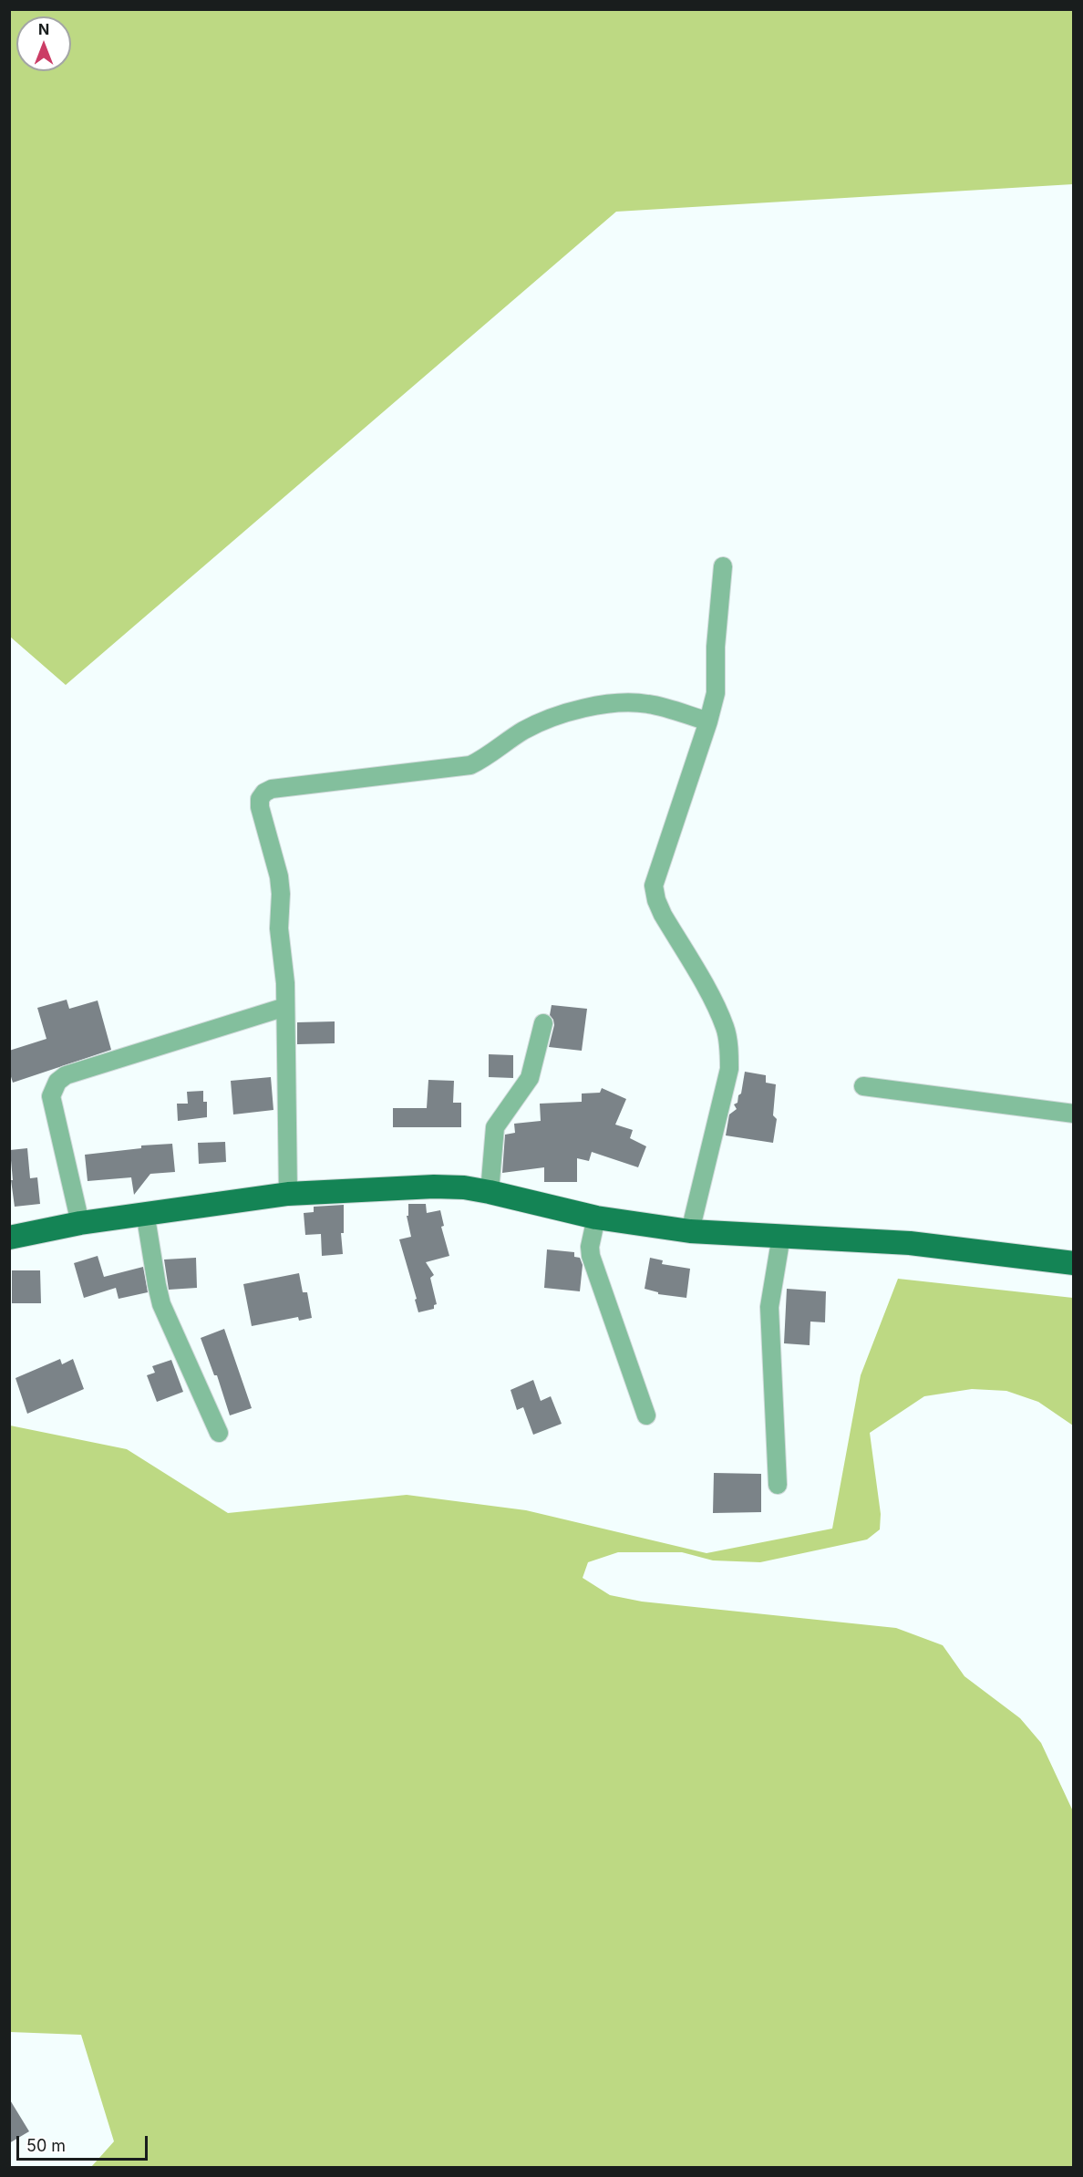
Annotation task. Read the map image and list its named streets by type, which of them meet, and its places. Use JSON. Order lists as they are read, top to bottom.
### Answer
{
  "scale_bar": "50 m",
  "north": "top"
}
